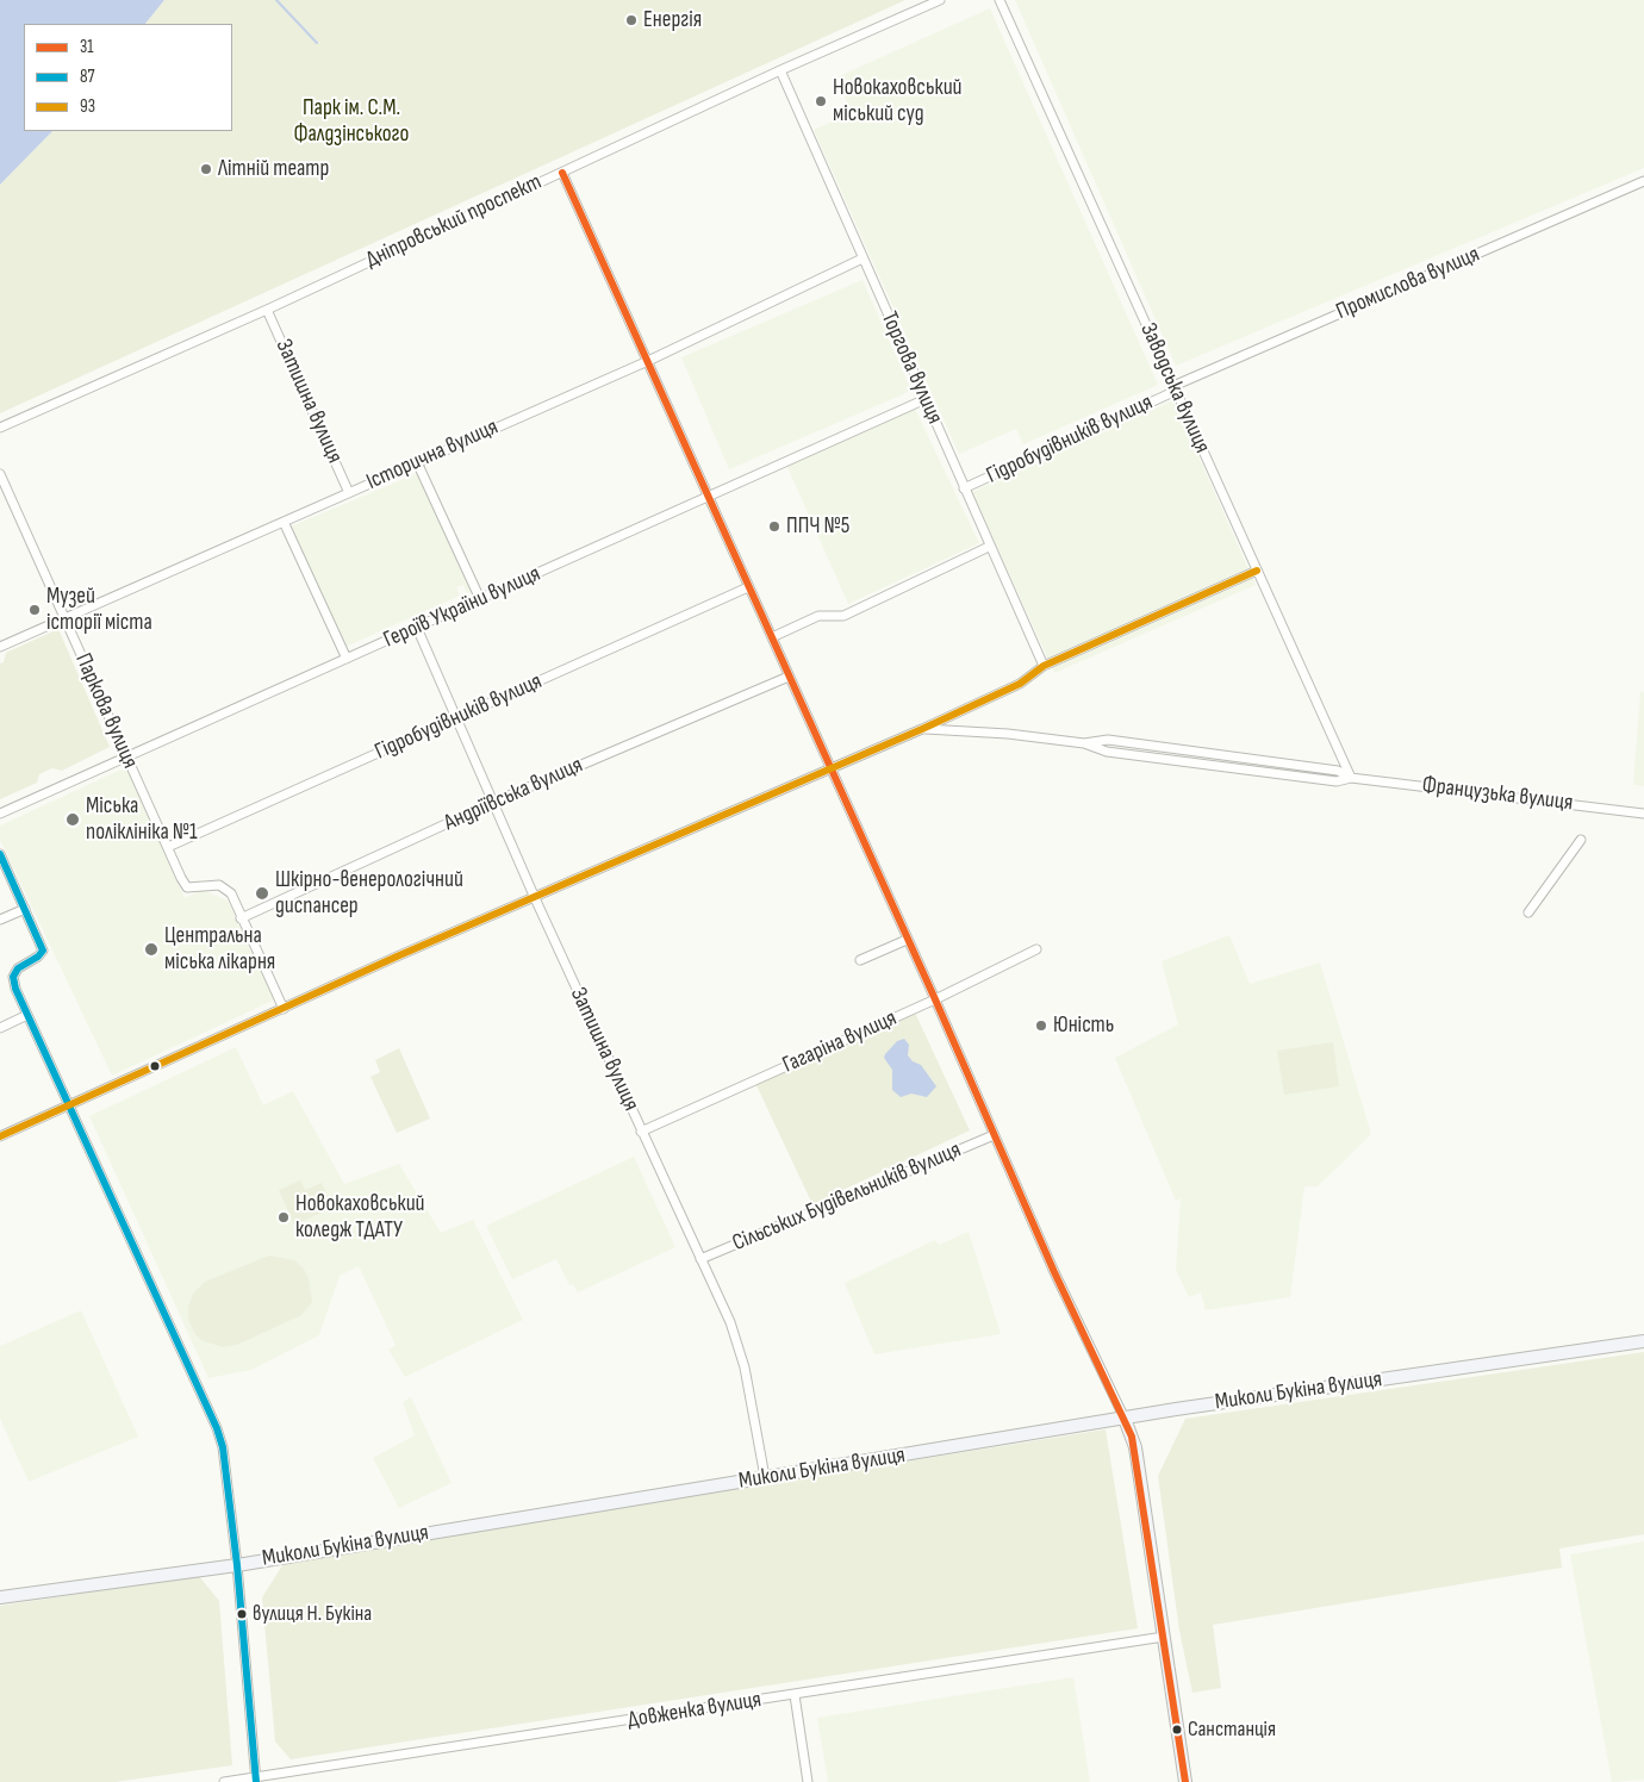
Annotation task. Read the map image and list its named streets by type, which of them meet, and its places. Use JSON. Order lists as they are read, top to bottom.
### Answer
{
  "streets": {
    "street": [
      "Дніпровський проспект",
      "Промислова вулиця",
      "Торгова вулиця",
      "Заводська вулиця",
      "Затишна вулиця",
      "Гідробудівників вулиця",
      "Історична вулиця",
      "Героїв України вулиця",
      "Паркова вулиця",
      "Андріївська вулиця",
      "Французька вулиця",
      "Гагаріна вулиця",
      "Сільських Будівельників вулиця",
      "Миколи Букіна вулиця",
      "Довженка вулиця"
    ]
  },
  "crossings": [
    ["Дніпровський проспект", "Торгова вулиця"],
    ["Дніпровський проспект", "Затишна вулиця"],
    ["Промислова вулиця", "Заводська вулиця"],
    ["Промислова вулиця", "Гідробудівників вулиця"],
    ["Торгова вулиця", "Гідробудівників вулиця"],
    ["Торгова вулиця", "Історична вулиця"],
    ["Торгова вулиця", "Героїв України вулиця"],
    ["Заводська вулиця", "Гідробудівників вулиця"],
    ["Заводська вулиця", "Французька вулиця"],
    ["Затишна вулиця", "Гідробудівників вулиця"],
    ["Затишна вулиця", "Історична вулиця"],
    ["Затишна вулиця", "Героїв України вулиця"],
    ["Затишна вулиця", "Андріївська вулиця"],
    ["Затишна вулиця", "Гагаріна вулиця"],
    ["Затишна вулиця", "Сільських Будівельників вулиця"],
    ["Затишна вулиця", "Миколи Букіна вулиця"],
    ["Гідробудівників вулиця", "Паркова вулиця"],
    ["Історична вулиця", "Паркова вулиця"],
    ["Героїв України вулиця", "Паркова вулиця"],
    ["Паркова вулиця", "Андріївська вулиця"]
  ],
  "parks": ["Парк ім. С.М. Фалдзінського"],
  "places": [
    "Енергія",
    "Новокаховський міський суд",
    "Літній театр",
    "ППЧ №5",
    "Музей історії міста",
    "Міська поліклініка №1",
    "Шкірно-венерологічний диспансер",
    "Центральна міська лікарня",
    "Юність",
    "Новокаховський коледж ТДАТУ",
    "вулиця Н. Букіна",
    "Санстанція"
  ],
  "lines": ["transit line 31", "transit line 93", "transit line 87"],
  "legend": ["31", "87", "93"]
}
